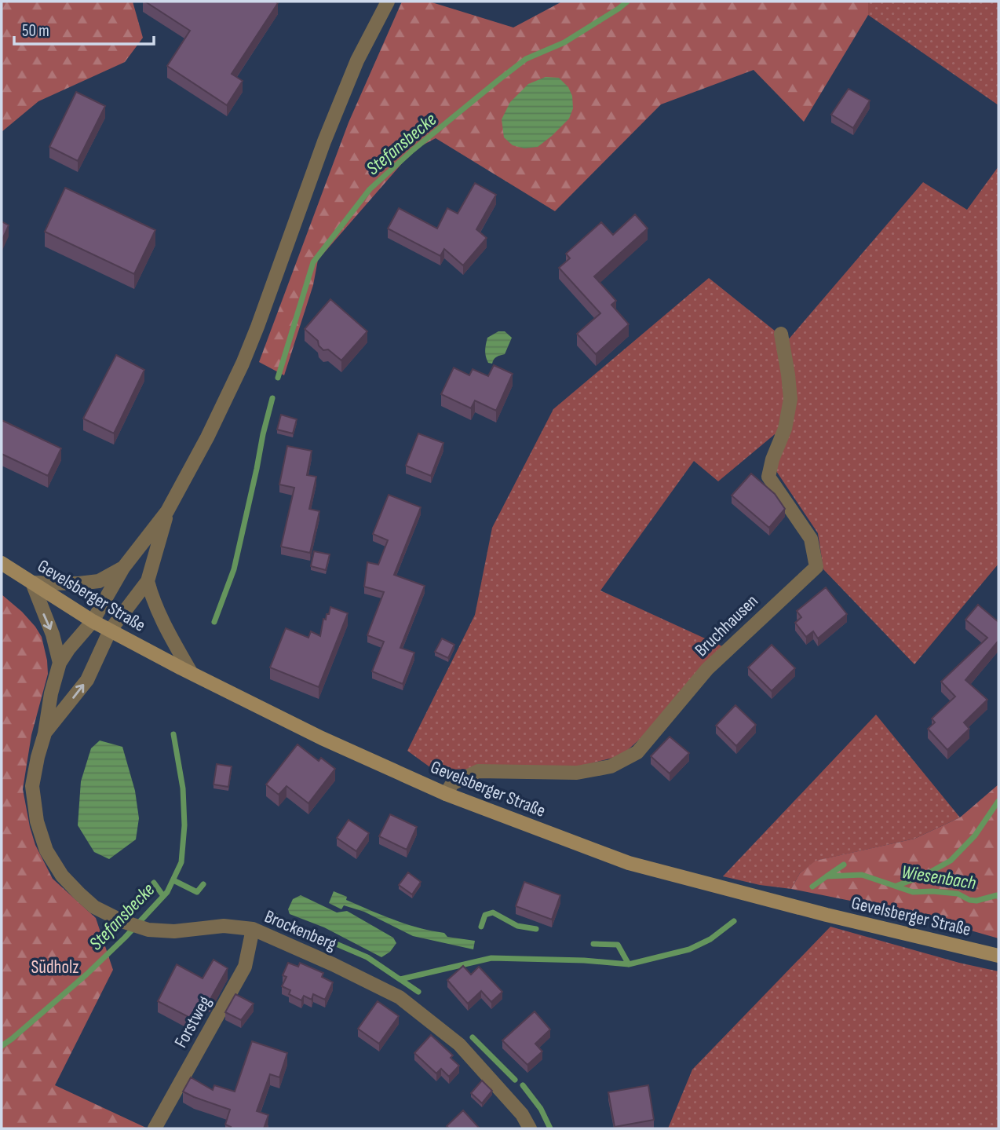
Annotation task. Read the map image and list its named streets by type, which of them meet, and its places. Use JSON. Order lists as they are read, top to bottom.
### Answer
{
  "streets": {
    "main road": ["Gevelsberger Straße"],
    "street": ["Bruchhausen", "Brockenberg", "Forstweg"]
  },
  "crossings": [
    ["Gevelsberger Straße", "Bruchhausen"],
    ["Gevelsberger Straße", "Brockenberg"],
    ["Brockenberg", "Forstweg"]
  ],
  "water": ["Stefansbecke", "Wiesenbach"],
  "parks": ["Südholz"],
  "scale_bar": "50 m"
}
